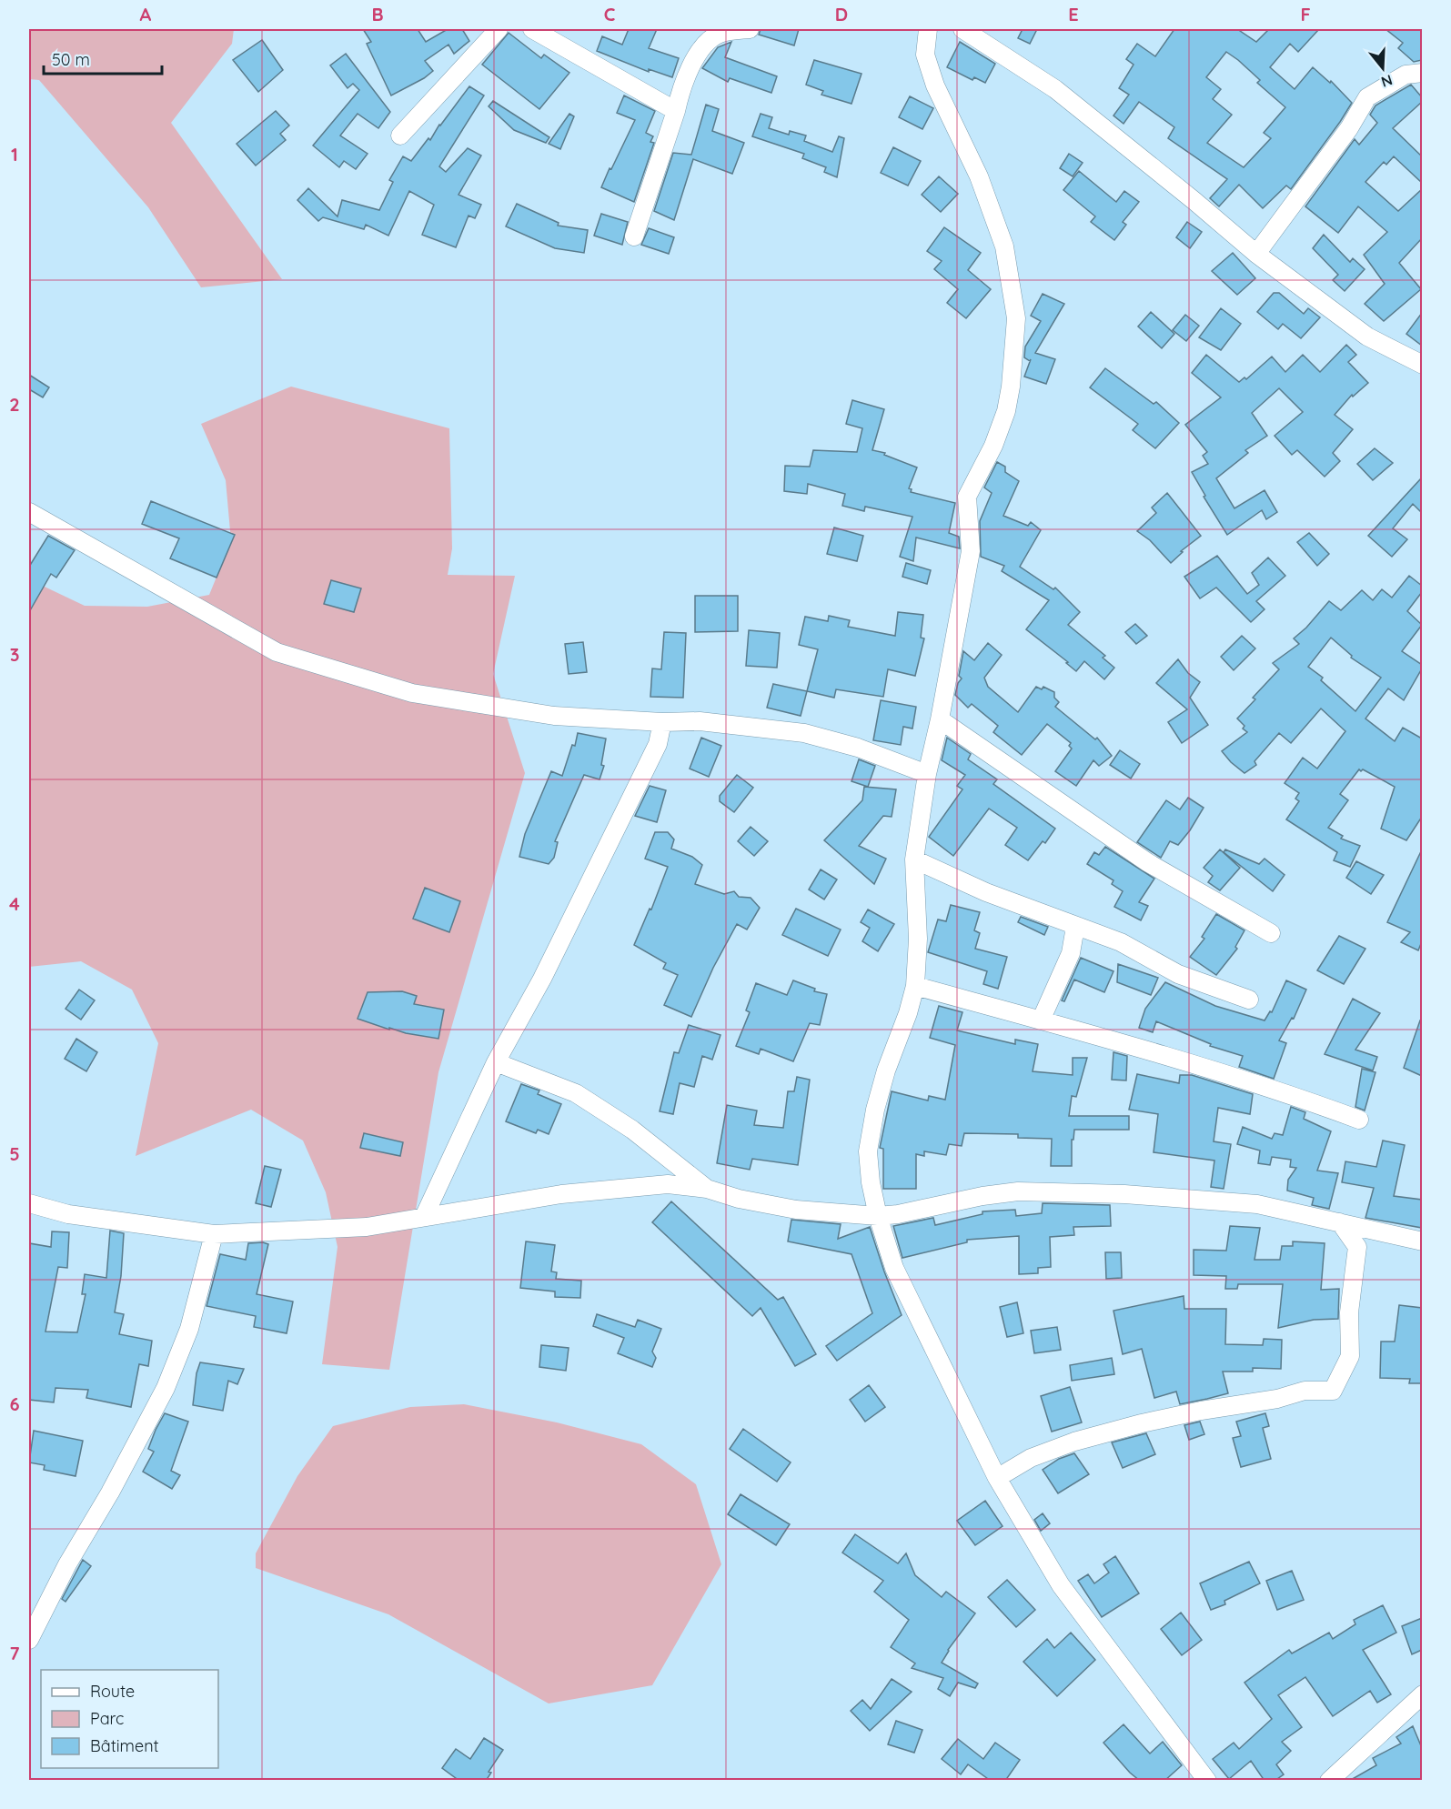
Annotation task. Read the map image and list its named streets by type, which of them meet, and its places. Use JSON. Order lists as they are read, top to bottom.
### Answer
{
  "legend": ["Route", "Parc", "Bâtiment"],
  "scale_bar": "50 m",
  "north": "bottom",
  "grid": {
    "columns": [
      "A",
      "B",
      "C",
      "D",
      "E",
      "F"
    ],
    "rows": [
      "1",
      "2",
      "3",
      "4",
      "5",
      "6",
      "7"
    ]
  }
}
